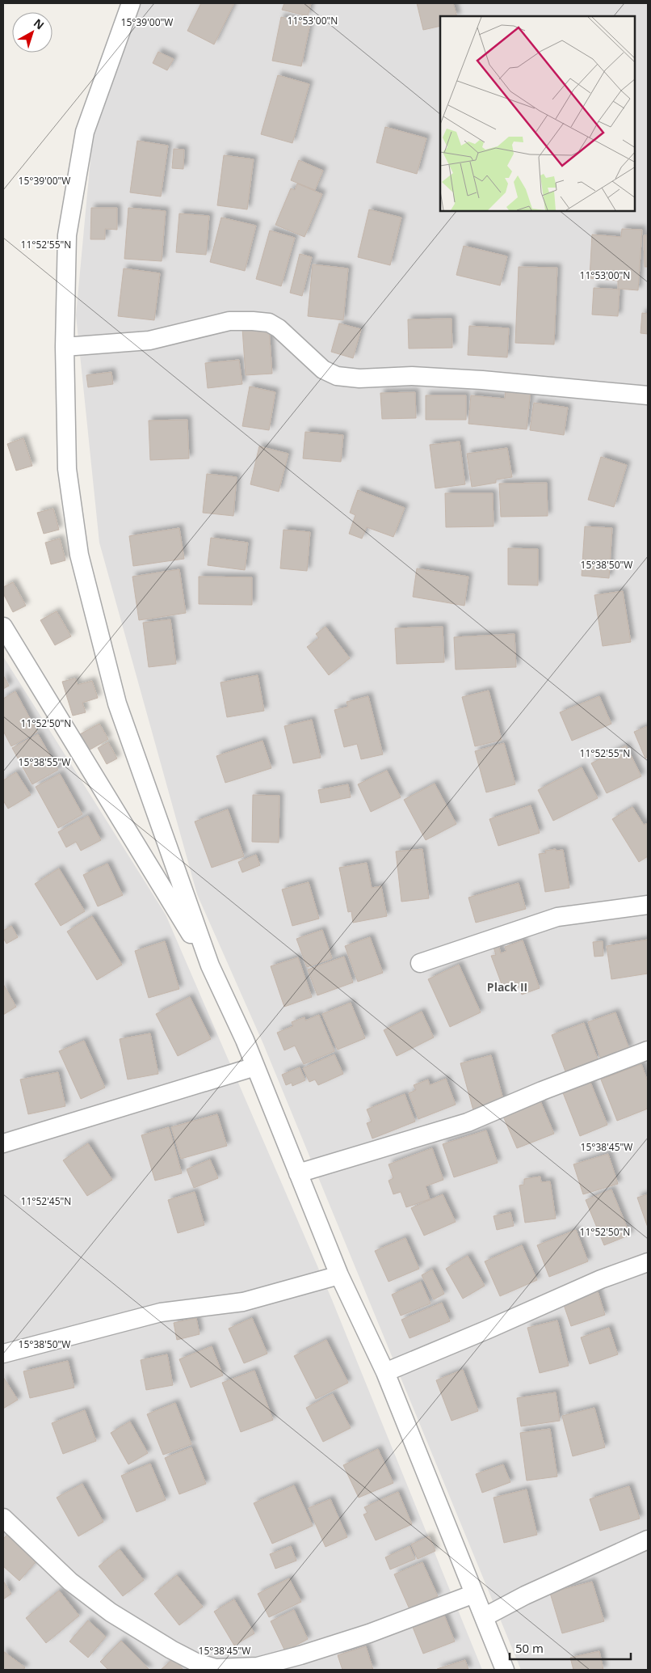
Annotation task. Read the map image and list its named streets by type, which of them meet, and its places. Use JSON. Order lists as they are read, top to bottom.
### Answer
{
  "districts": ["Plack II"],
  "scale_bar": "50 m",
  "north": "top right",
  "coordinates": [
    "11°53'00\"N",
    "15°39'00\"W",
    "11°52'55\"N",
    "15°38'50\"W",
    "11°52'50\"N",
    "15°38'55\"W",
    "15°38'45\"W",
    "11°52'45\"N"
  ]
}
